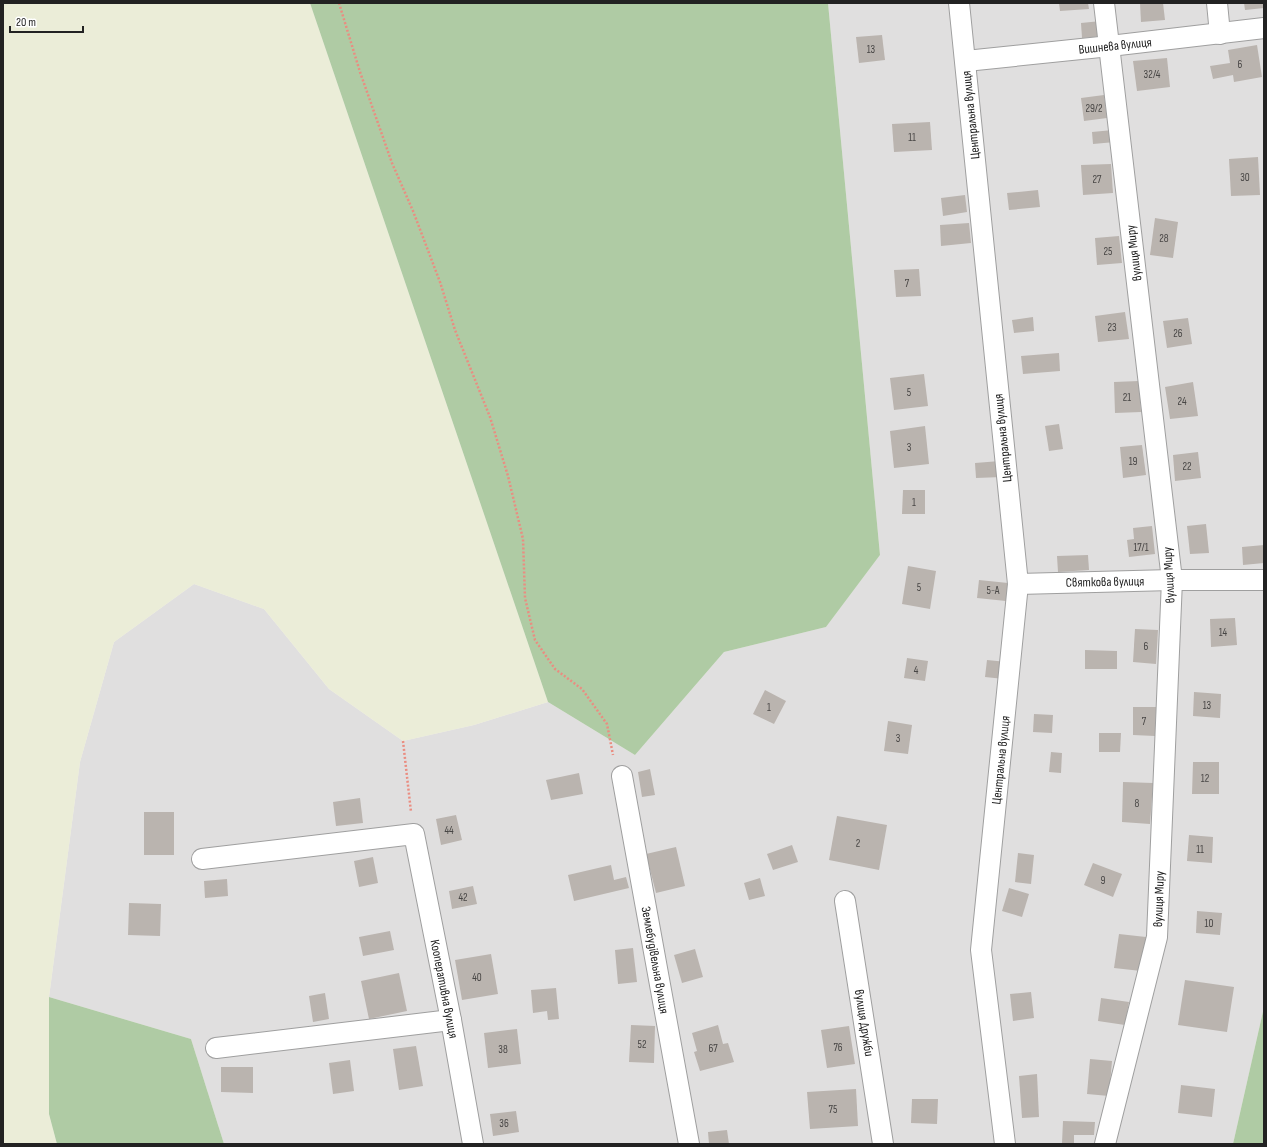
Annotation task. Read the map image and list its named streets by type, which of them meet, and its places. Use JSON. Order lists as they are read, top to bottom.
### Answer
{
  "streets": {
    "street": [
      "Вишнева вулиця",
      "Центральна вулиця",
      "вулиця Миру",
      "Святкова вулиця",
      "Землебудівельна вулиця",
      "Кооперативна вулиця",
      "вулиця Дружби"
    ]
  },
  "crossings": [
    ["Вишнева вулиця", "Центральна вулиця"],
    ["Вишнева вулиця", "вулиця Миру"],
    ["Центральна вулиця", "Святкова вулиця"],
    ["вулиця Миру", "Святкова вулиця"]
  ],
  "house_numbers": [
    "13",
    "6",
    "32/4",
    "29/2",
    "11",
    "30",
    "27",
    "28",
    "25",
    "7",
    "23",
    "26",
    "5",
    "21",
    "24",
    "3",
    "19",
    "22",
    "1",
    "17/1",
    "5",
    "5-А",
    "14",
    "6",
    "4",
    "13",
    "1",
    "7",
    "3",
    "12",
    "8",
    "44",
    "2",
    "11",
    "9",
    "42",
    "10",
    "40",
    "52",
    "76",
    "67",
    "38",
    "75",
    "36"
  ],
  "scale_bar": "20 m"
}
